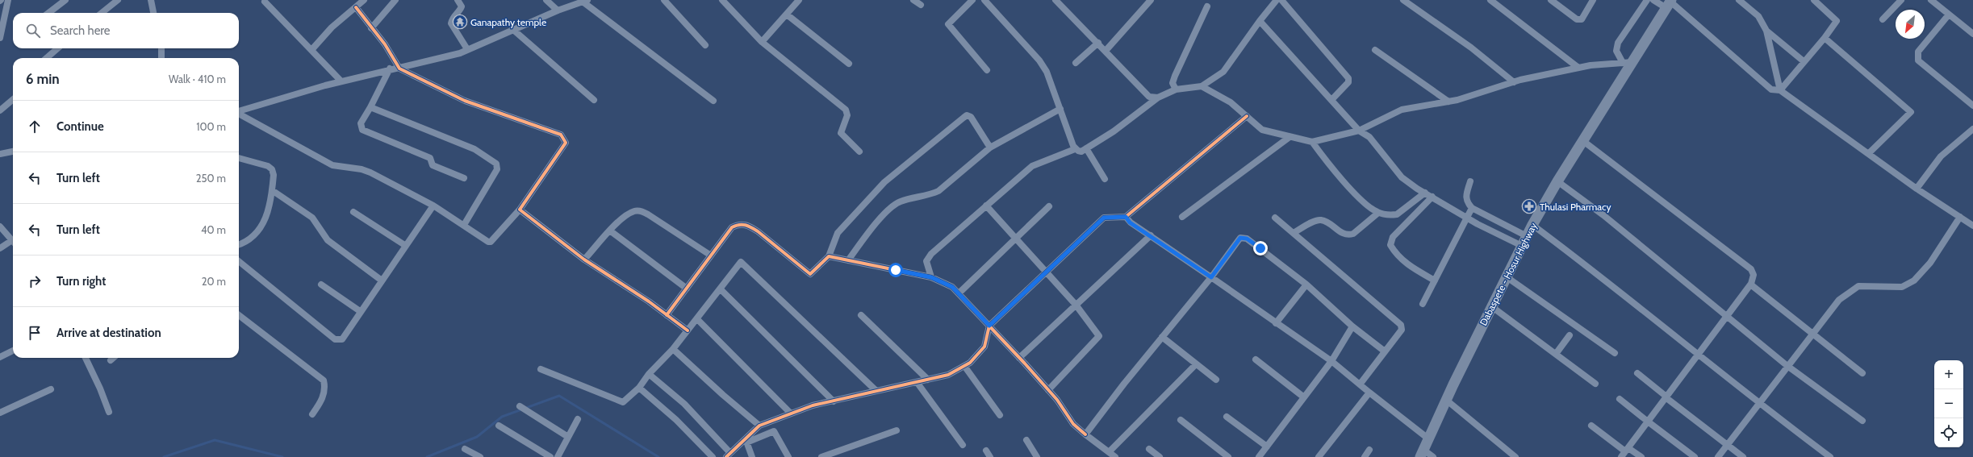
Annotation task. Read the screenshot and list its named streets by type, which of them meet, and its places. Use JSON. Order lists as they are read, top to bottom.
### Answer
{
  "streets": {
    "highway": ["Dabaspete - Hosur Highway"]
  },
  "places": {
    "temple": ["Ganapathy temple"],
    "pharmacy": ["Thulasi Pharmacy"]
  },
  "north": "bottom left",
  "page": {
    "search": "Search here",
    "heading": ["6 min", "Walk · 410 m"],
    "list": [
      ["Continue", "100 m"],
      ["Turn left", "250 m"],
      ["Turn left", "40 m"],
      ["Turn right", "20 m"],
      "Arrive at destination"
    ],
    "map_buttons": ["+", "−"]
  }
}
